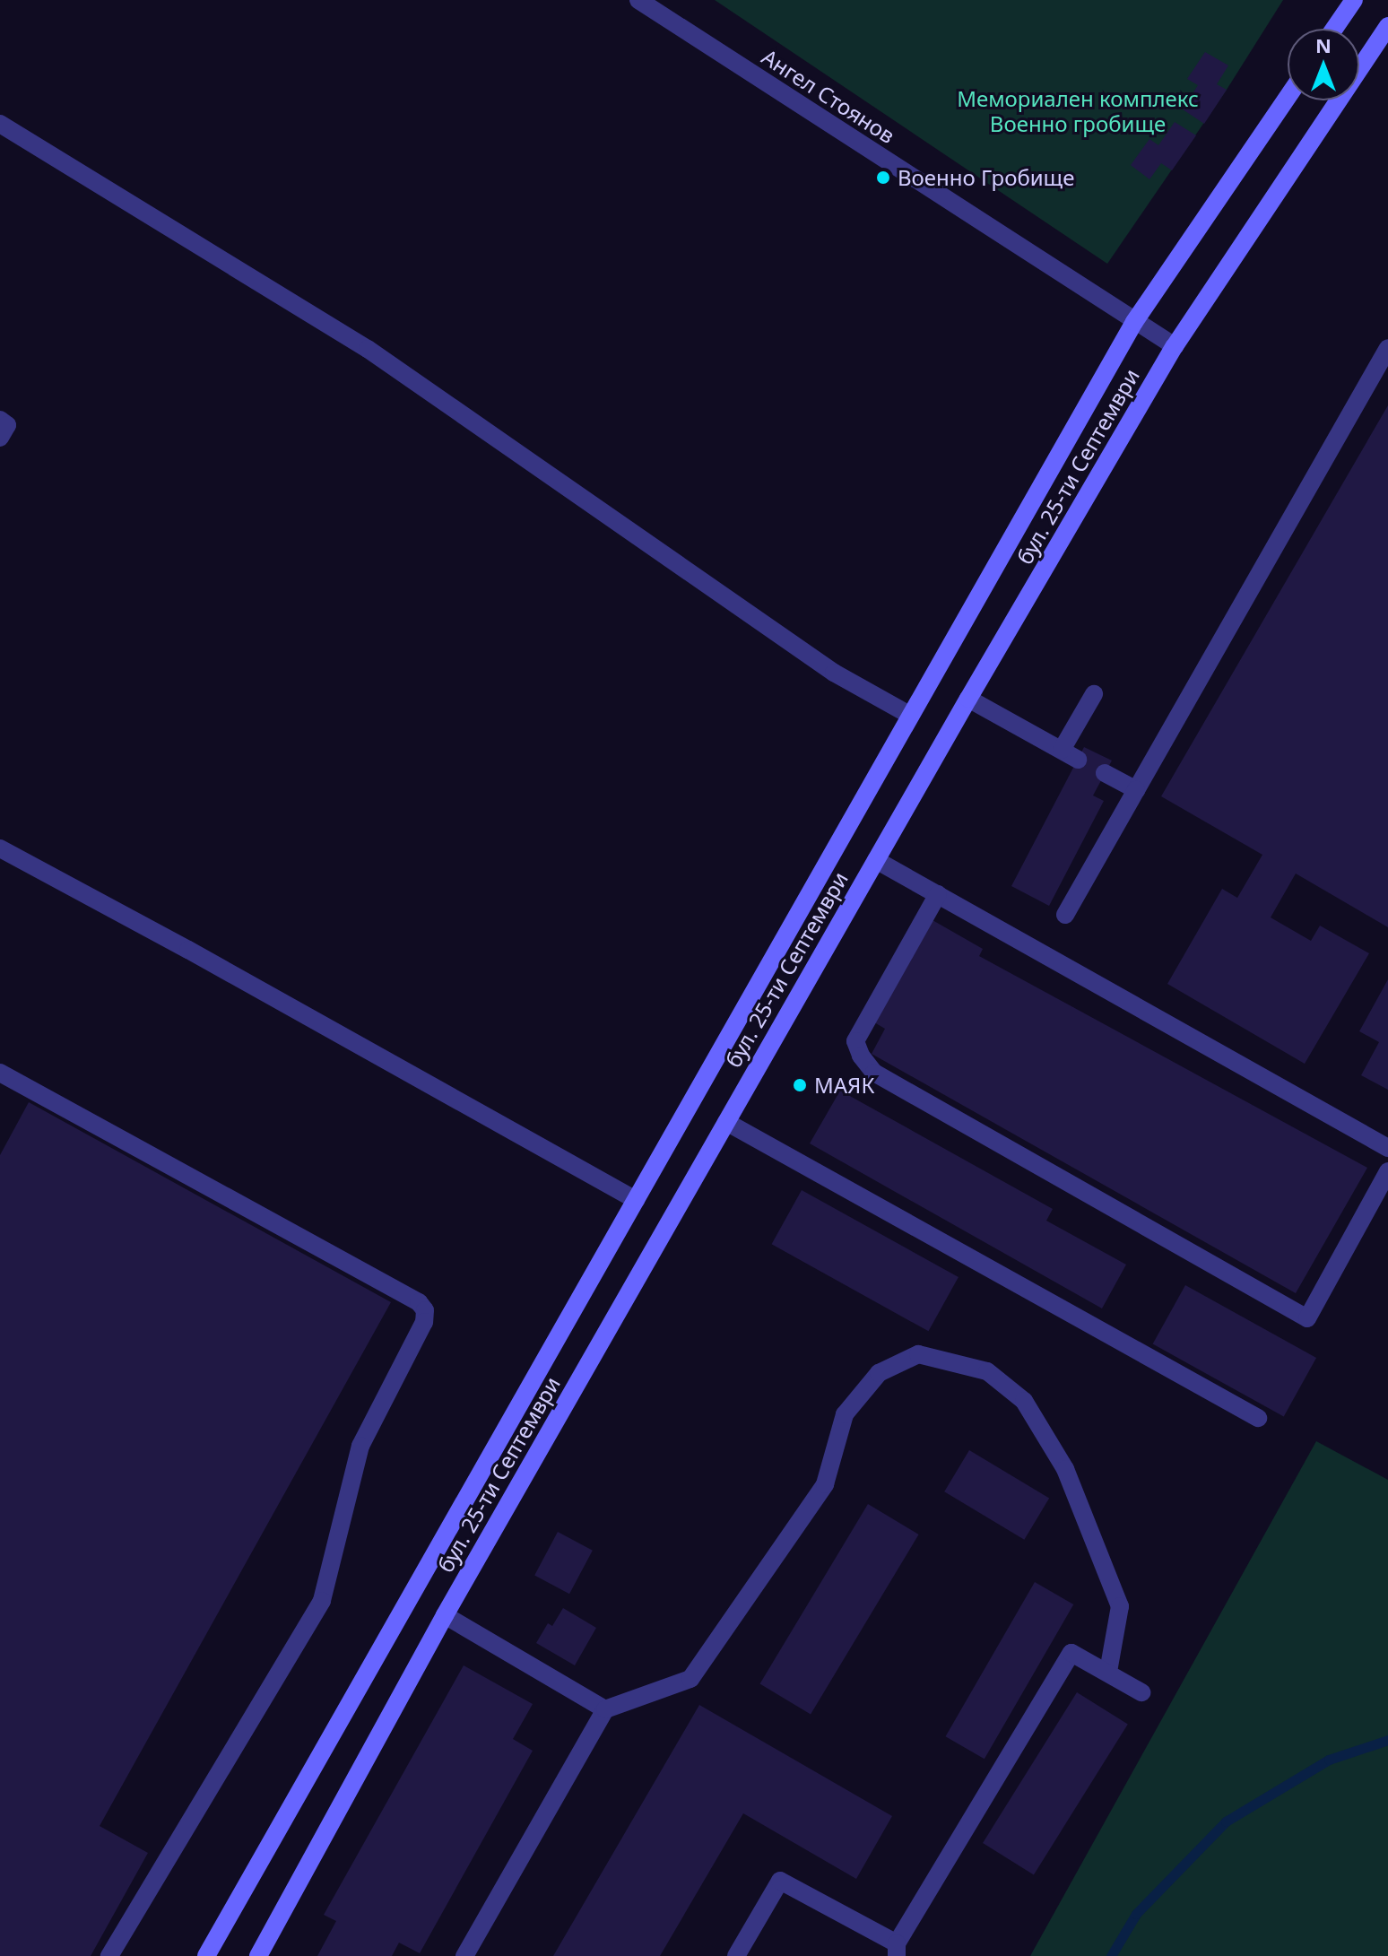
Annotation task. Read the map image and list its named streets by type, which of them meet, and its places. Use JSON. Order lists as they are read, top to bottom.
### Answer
{
  "streets": {
    "main road": ["бул. 25-ти Септември"],
    "street": ["Ангел Стоянов"]
  },
  "crossings": [
    ["Ангел Стоянов", "бул. 25-ти Септември"]
  ],
  "parks": ["Мемориален комплекс Военно гробище"],
  "places": ["Военно Гробище", "МАЯК"],
  "north": "top"
}
